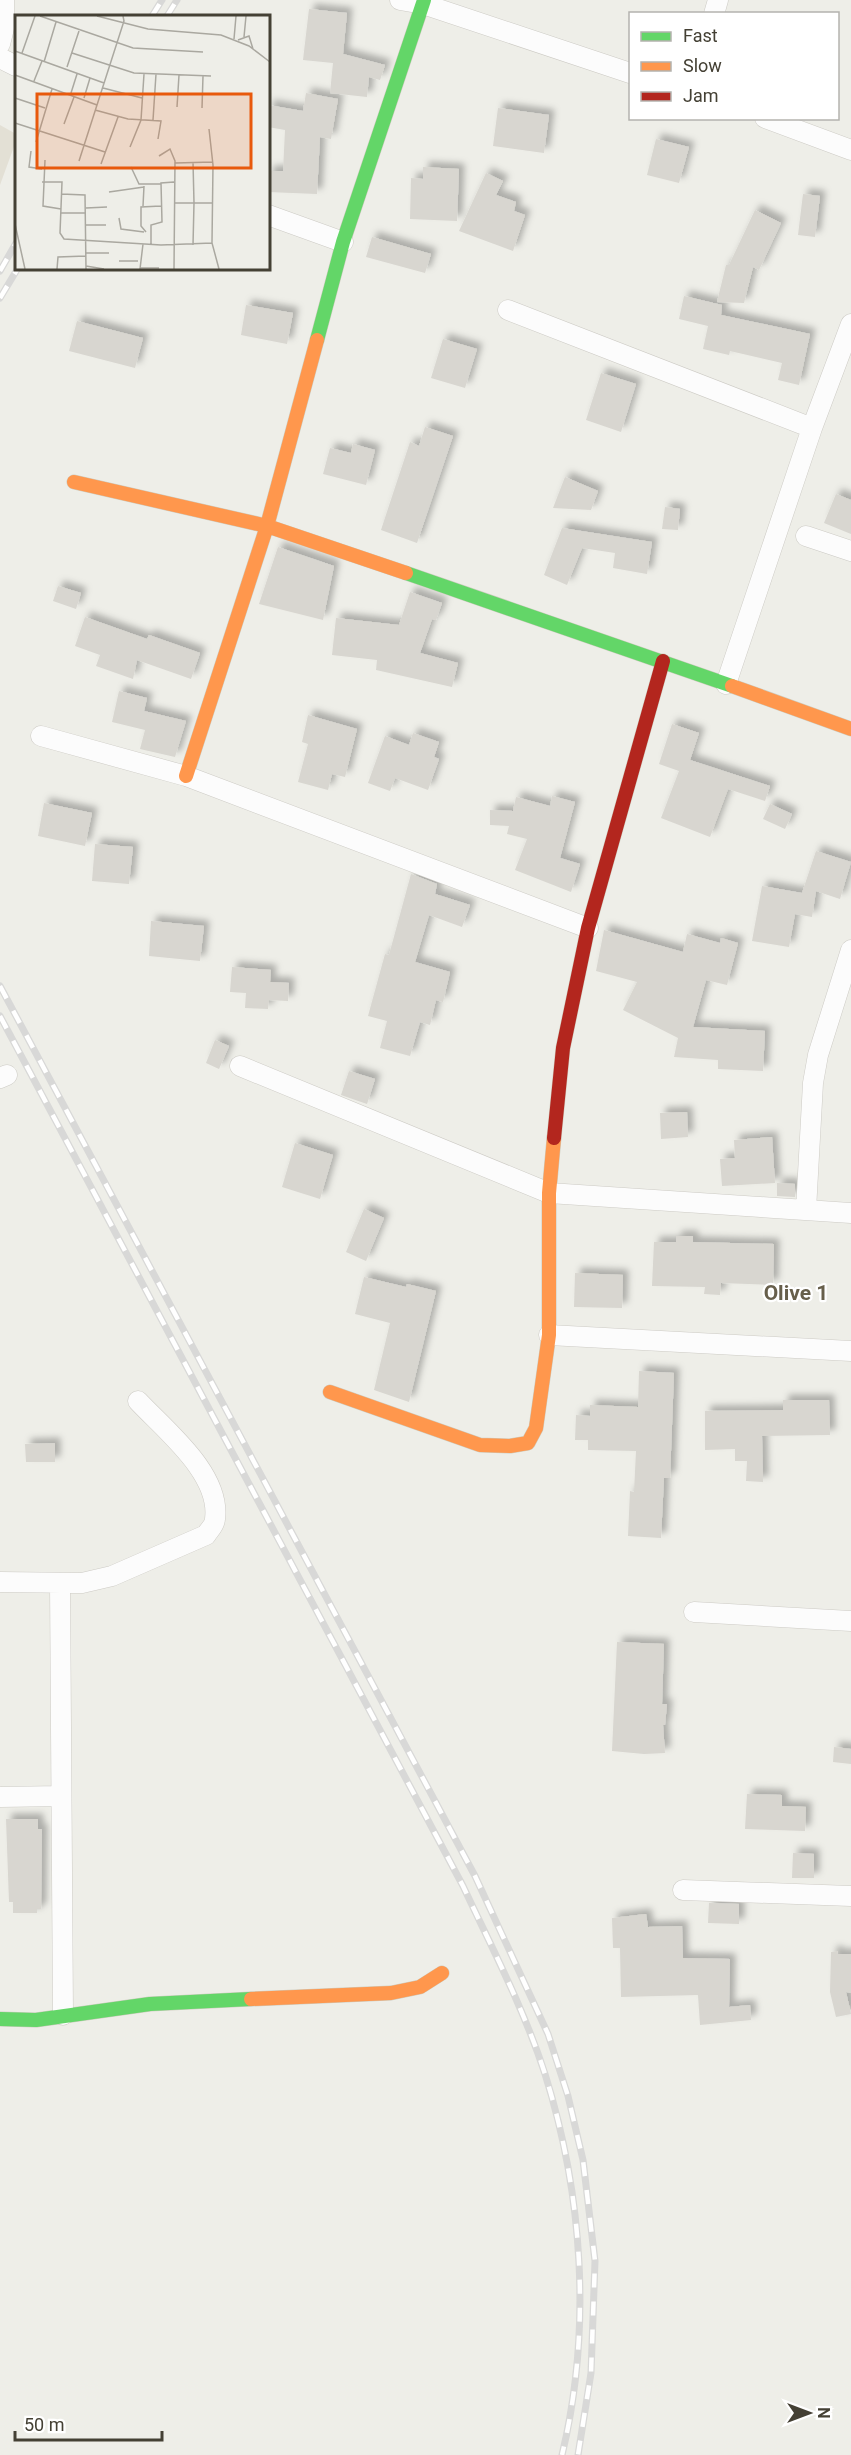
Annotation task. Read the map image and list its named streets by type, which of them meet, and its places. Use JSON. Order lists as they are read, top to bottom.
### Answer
{
  "districts": ["Olive 1"],
  "legend": ["Fast", "Slow", "Jam"],
  "scale_bar": "50 m",
  "north": "right"
}
